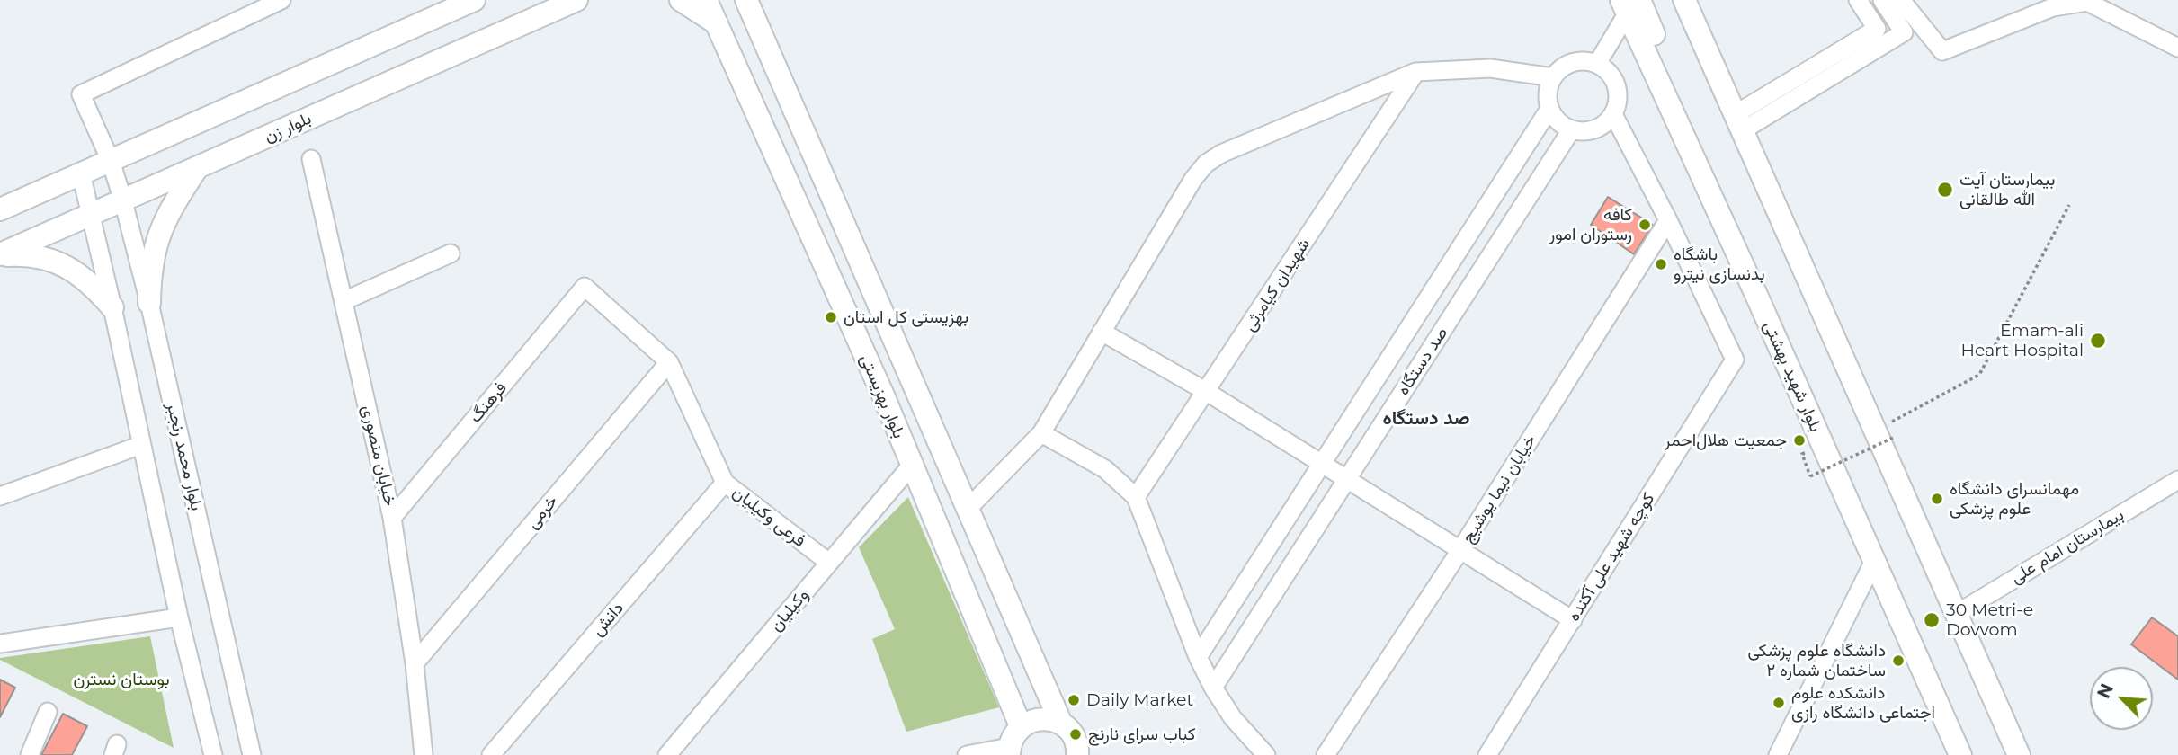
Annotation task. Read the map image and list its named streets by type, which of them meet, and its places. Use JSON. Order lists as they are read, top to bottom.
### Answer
{
  "streets": {
    "main road": ["بلوار زن", "بلوار شهید بهشتی", "بلوار بهزیستی"],
    "street": [
      "شهیدان کیامرثی",
      "صد دستگاه",
      "فرهنگ",
      "خیابان منصوری",
      "بلوار محمد رنجبر",
      "خیابان نیما یوشیج",
      "خرمی",
      "فرعی وکیلیان",
      "بیمارستان امام علی",
      "کوچه شهید علی آکنده",
      "وکیلیان",
      "دانش"
    ]
  },
  "crossings": [
    ["بلوار زن", "بلوار محمد رنجبر"],
    ["بلوار بهزیستی", "وکیلیان"],
    ["فرهنگ", "خیابان منصوری"],
    ["فرهنگ", "خرمی"],
    ["فرهنگ", "فرعی وکیلیان"],
    ["خیابان منصوری", "خرمی"],
    ["خیابان نیما یوشیج", "کوچه شهید علی آکنده"],
    ["خرمی", "فرعی وکیلیان"],
    ["فرعی وکیلیان", "وکیلیان"],
    ["فرعی وکیلیان", "دانش"]
  ],
  "districts": ["صد دستگاه"],
  "parks": ["بوستان نسترن"],
  "places": [
    "بیمارستان آیت الله طالقانی",
    "کافه رستوران امور",
    "باشگاه بدنسازی نیترو",
    "بهزیستی کل استان",
    "Emam-ali Heart Hospital",
    "جمعیت هلال‌احمر",
    "مهمانسرای دانشگاه علوم پزشکی",
    "30 Metri-e Dovvom",
    "دانشگاه علوم پزشکی ساختمان شماره ۲",
    "Daily Market",
    "دانشکده علوم اجتماعی دانشگاه رازی",
    "کباب سرای نارنج"
  ],
  "north": "top left"
}
